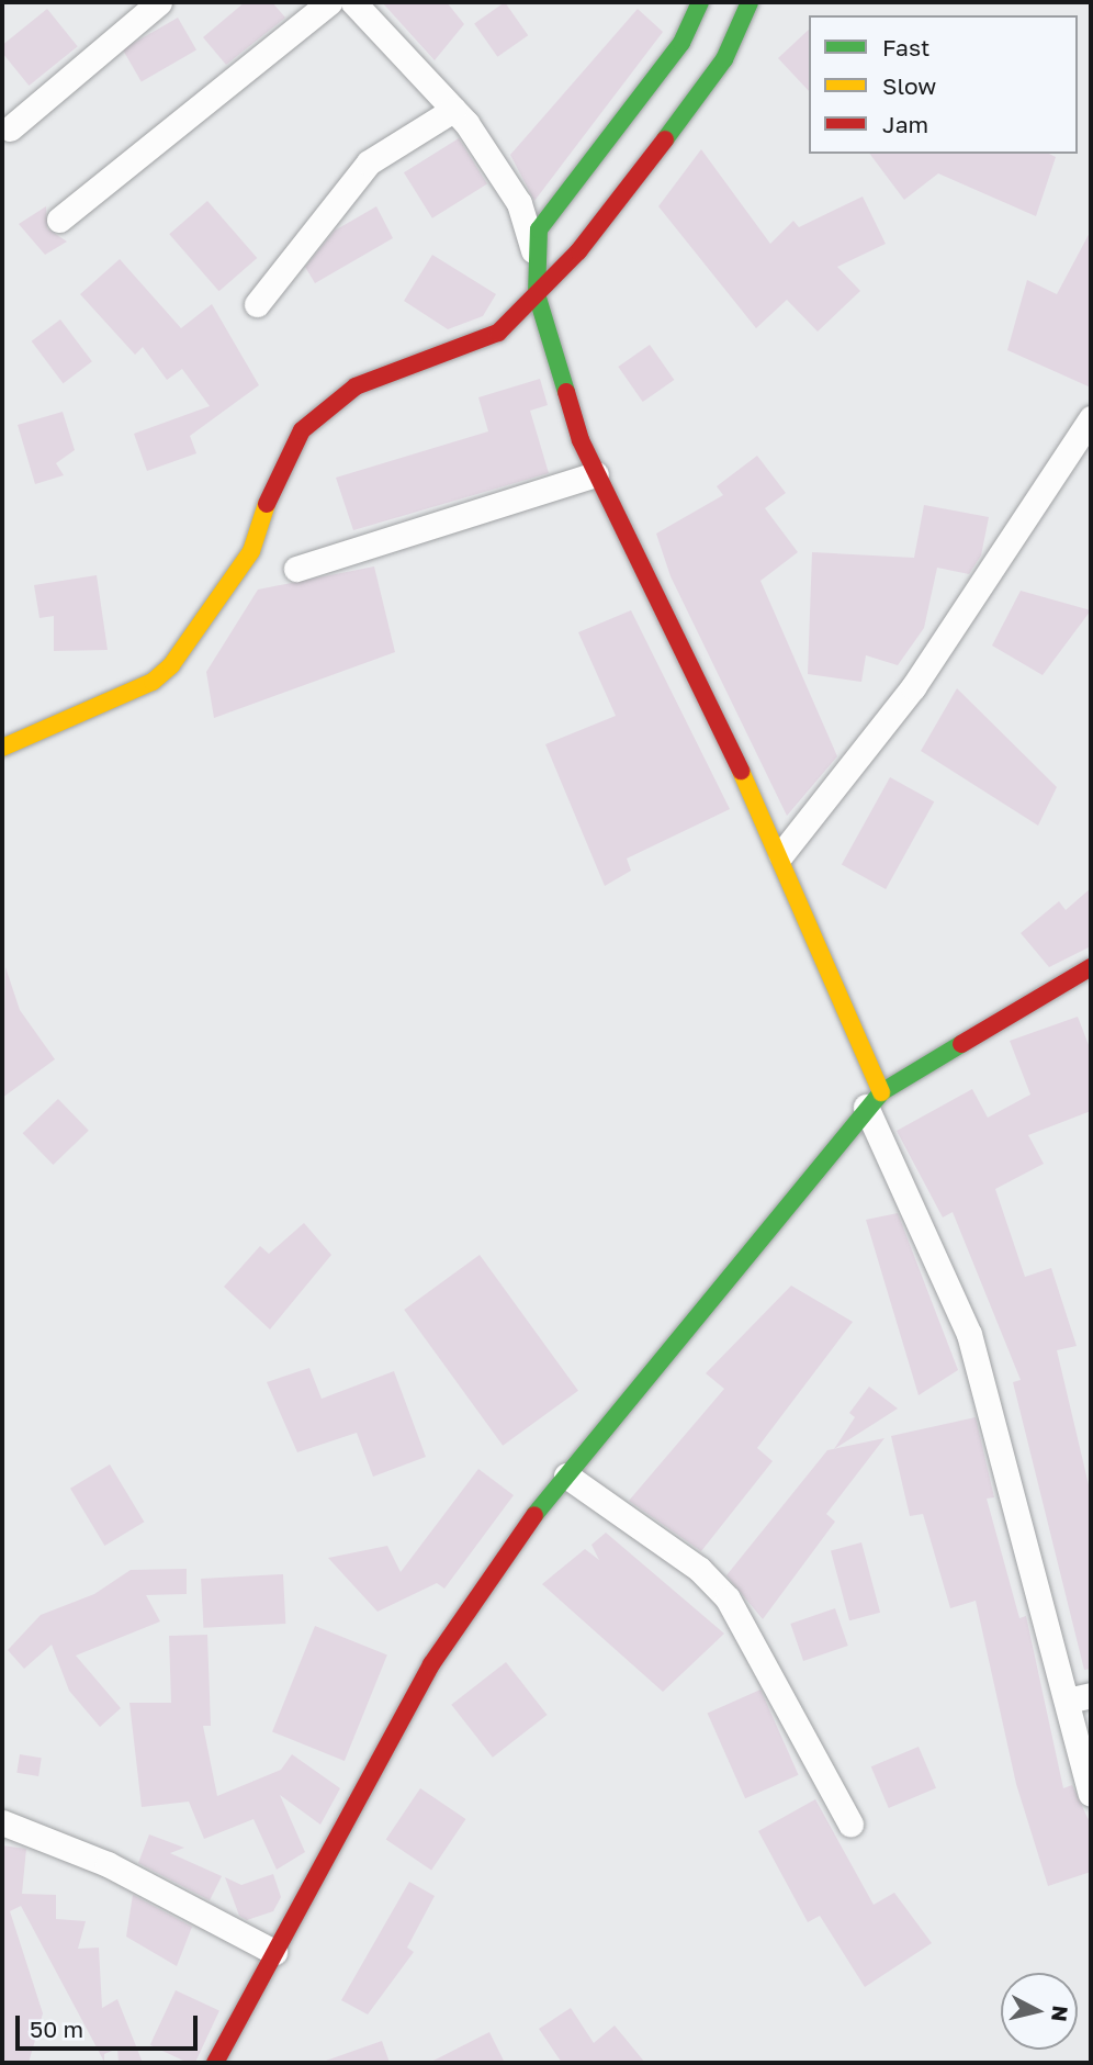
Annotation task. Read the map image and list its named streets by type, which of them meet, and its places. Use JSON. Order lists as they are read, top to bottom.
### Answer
{
  "legend": ["Fast", "Slow", "Jam"],
  "scale_bar": "50 m",
  "north": "right"
}
